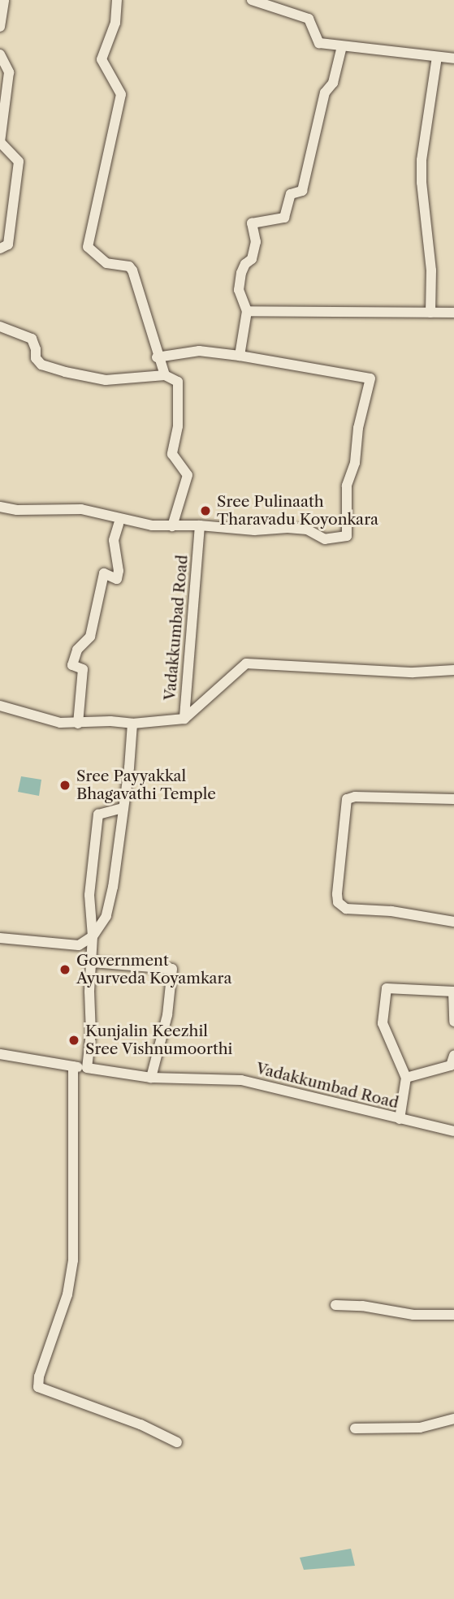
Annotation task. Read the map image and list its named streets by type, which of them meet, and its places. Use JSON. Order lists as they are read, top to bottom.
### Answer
{
  "streets": {
    "street": ["Vadakkumbad Road"]
  },
  "places": [
    "Sree Pulinaath Tharavadu Koyonkara",
    "Sree Payyakkal Bhagavathi Temple",
    "Government Ayurveda Koyamkara",
    "Kunjalin Keezhil Sree Vishnumoorthi"
  ]
}
